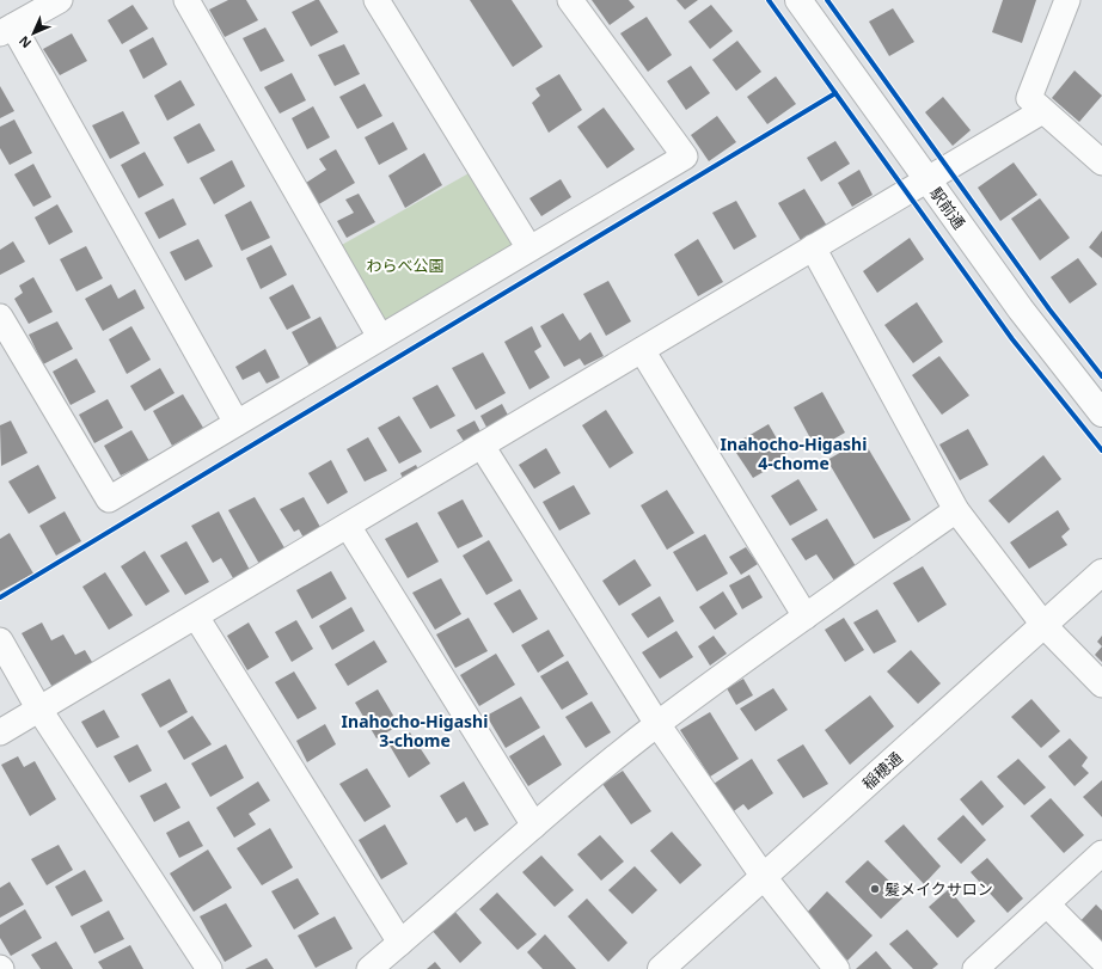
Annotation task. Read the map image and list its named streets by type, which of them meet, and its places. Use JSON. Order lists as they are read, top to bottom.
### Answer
{
  "streets": {
    "street": ["駅前通", "稲穂通"]
  },
  "districts": ["Inahocho-Higashi 4-chome", "Inahocho-Higashi 3-chome"],
  "parks": ["わらべ公園"],
  "places": ["髪メイクサロン"],
  "north": "bottom left"
}
